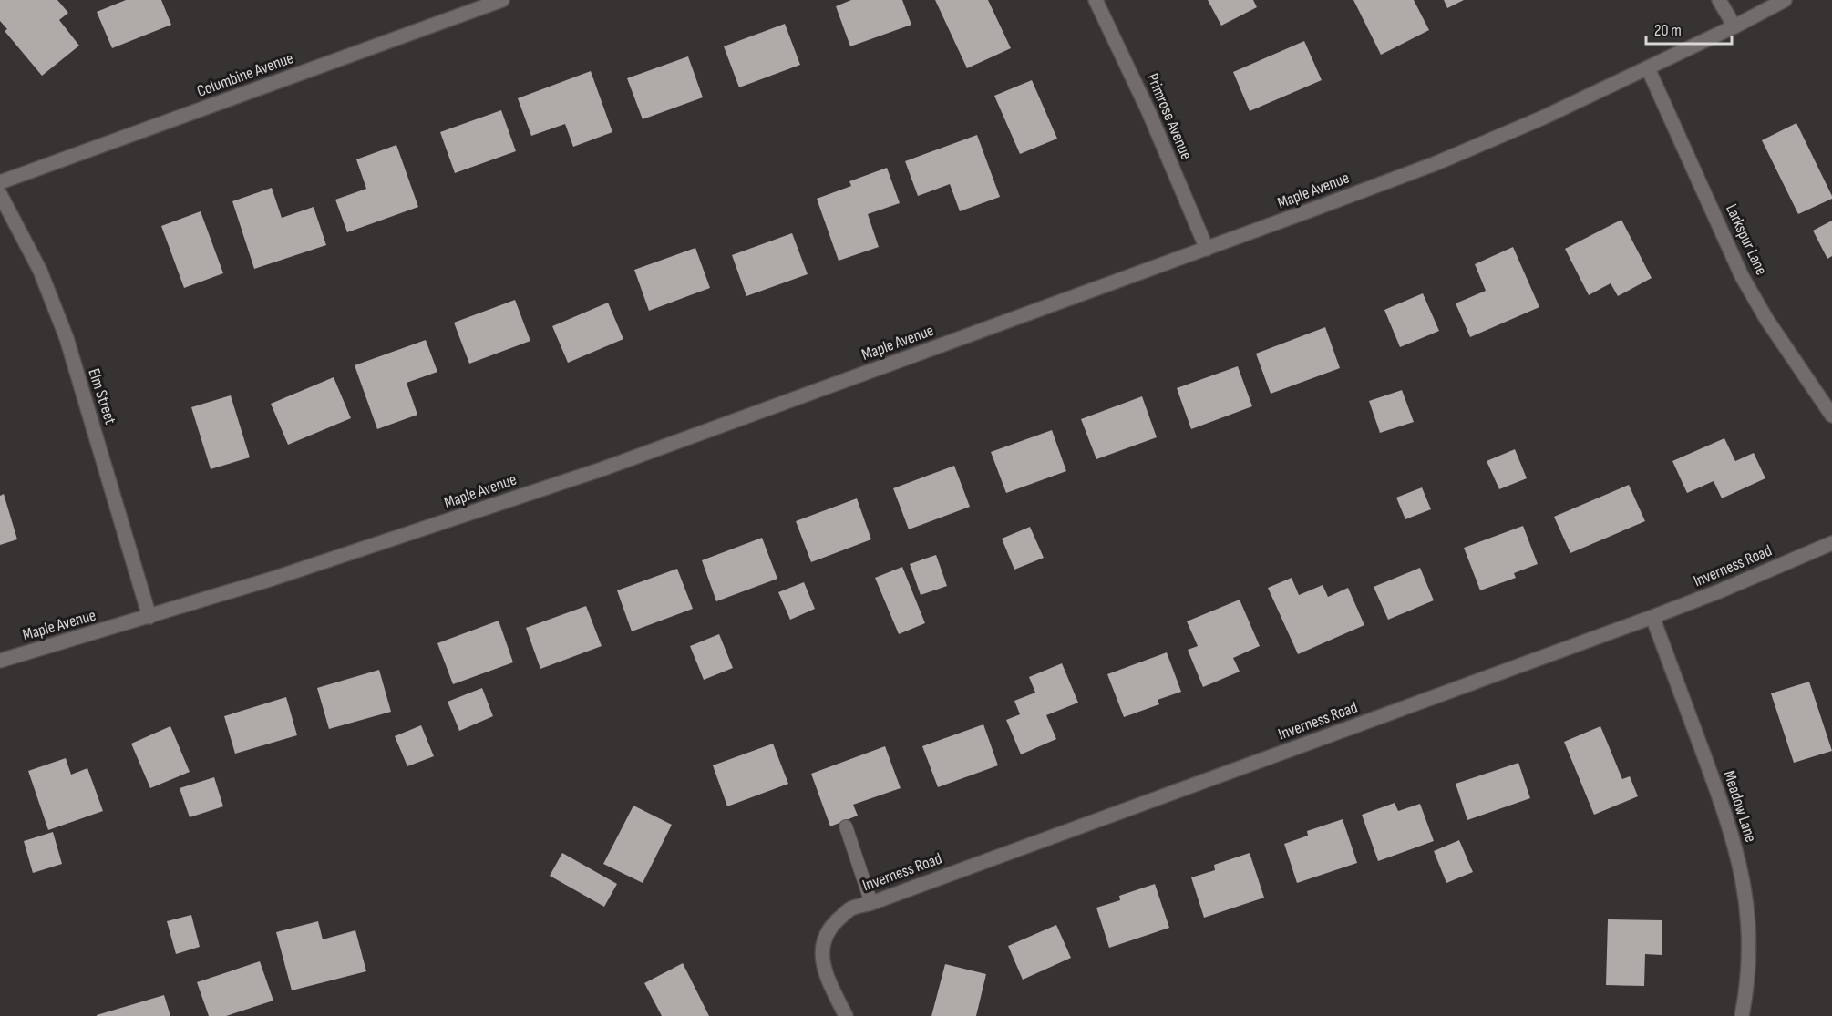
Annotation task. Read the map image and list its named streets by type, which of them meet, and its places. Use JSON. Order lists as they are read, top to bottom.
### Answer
{
  "streets": {
    "street": [
      "Columbine Avenue",
      "Primrose Avenue",
      "Maple Avenue",
      "Larkspur Lane",
      "Elm Street",
      "Inverness Road",
      "Meadow Lane"
    ]
  },
  "crossings": [
    ["Primrose Avenue", "Maple Avenue"],
    ["Maple Avenue", "Larkspur Lane"],
    ["Maple Avenue", "Elm Street"],
    ["Inverness Road", "Meadow Lane"]
  ],
  "scale_bar": "20 m"
}
